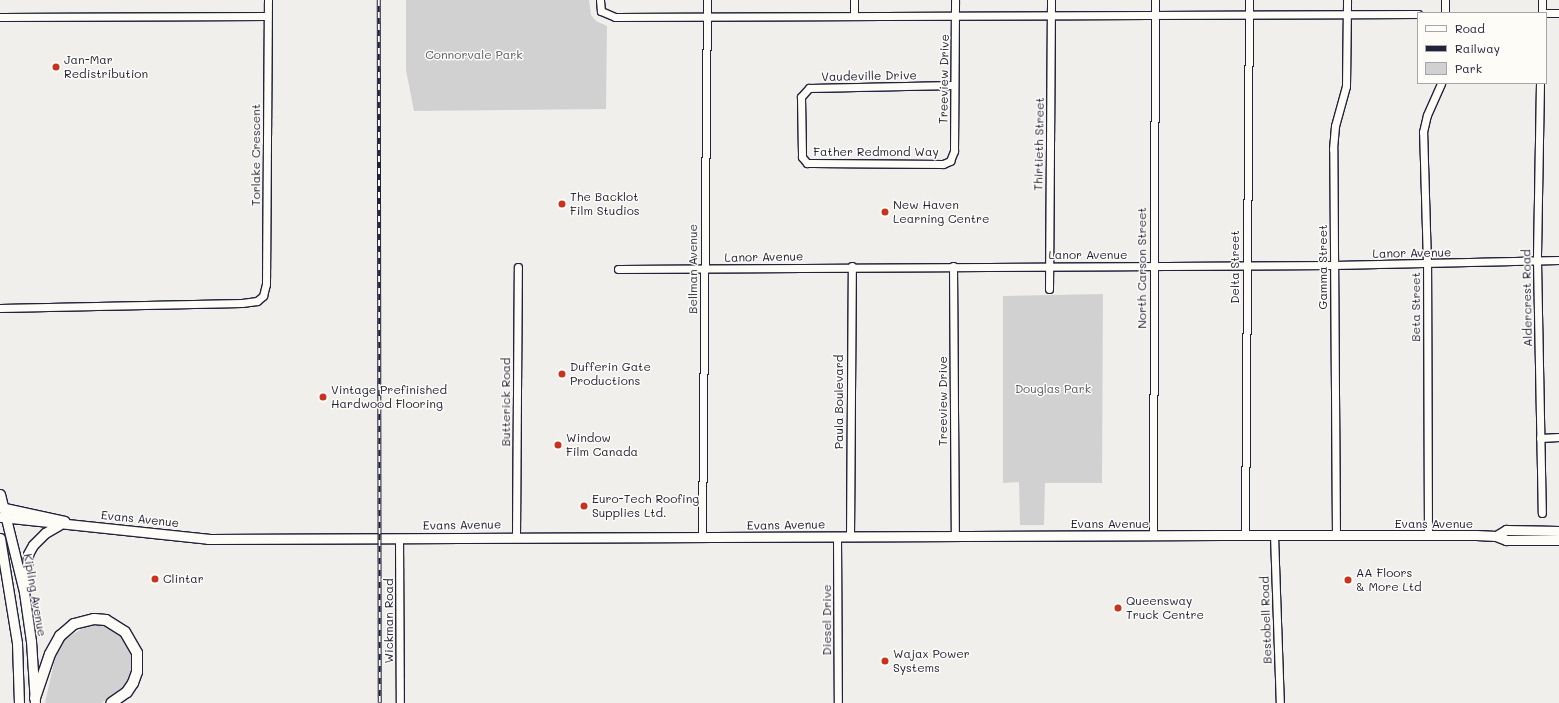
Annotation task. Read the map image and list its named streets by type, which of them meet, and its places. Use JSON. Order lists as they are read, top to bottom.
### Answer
{
  "streets": {
    "main road": ["Evans Avenue", "Kipling Avenue"],
    "street": [
      "Vaudeville Drive",
      "Treeview Drive",
      "Thirtieth Street",
      "Father Redmond Way",
      "Torlake Crescent",
      "Lanor Avenue",
      "Delta Street",
      "Gamma Street",
      "North Carson Street",
      "Bellman Avenue",
      "Aldercrest Road",
      "Beta Street",
      "Butterick Road",
      "Paula Boulevard",
      "Diesel Drive",
      "Bestobell Road",
      "Wickman Road"
    ]
  },
  "crossings": [
    ["Vaudeville Drive", "Treeview Drive"],
    ["Vaudeville Drive", "Father Redmond Way"],
    ["Treeview Drive", "Father Redmond Way"],
    ["Treeview Drive", "Lanor Avenue"],
    ["Treeview Drive", "Evans Avenue"],
    ["Thirtieth Street", "Lanor Avenue"],
    ["Lanor Avenue", "Delta Street"],
    ["Lanor Avenue", "Gamma Street"],
    ["Lanor Avenue", "North Carson Street"],
    ["Lanor Avenue", "Bellman Avenue"],
    ["Lanor Avenue", "Aldercrest Road"],
    ["Lanor Avenue", "Beta Street"],
    ["Lanor Avenue", "Paula Boulevard"],
    ["Delta Street", "Evans Avenue"],
    ["Gamma Street", "Evans Avenue"],
    ["North Carson Street", "Evans Avenue"],
    ["Bellman Avenue", "Evans Avenue"],
    ["Beta Street", "Evans Avenue"],
    ["Butterick Road", "Evans Avenue"],
    ["Paula Boulevard", "Evans Avenue"],
    ["Evans Avenue", "Kipling Avenue"],
    ["Evans Avenue", "Diesel Drive"],
    ["Evans Avenue", "Bestobell Road"],
    ["Evans Avenue", "Wickman Road"]
  ],
  "parks": ["Connorvale Park", "Douglas Park"],
  "places": [
    "Jan-Mar Redistribution",
    "The Backlot Film Studios",
    "New Haven Learning Centre",
    "Dufferin Gate Productions",
    "Vintage Prefinished Hardwood Flooring",
    "Window Film Canada",
    "Euro-Tech Roofing Supplies Ltd.",
    "Clintar",
    "AA Floors & More Ltd",
    "Queensway Truck Centre",
    "Wajax Power Systems"
  ],
  "legend": ["Road", "Railway", "Park"]
}
